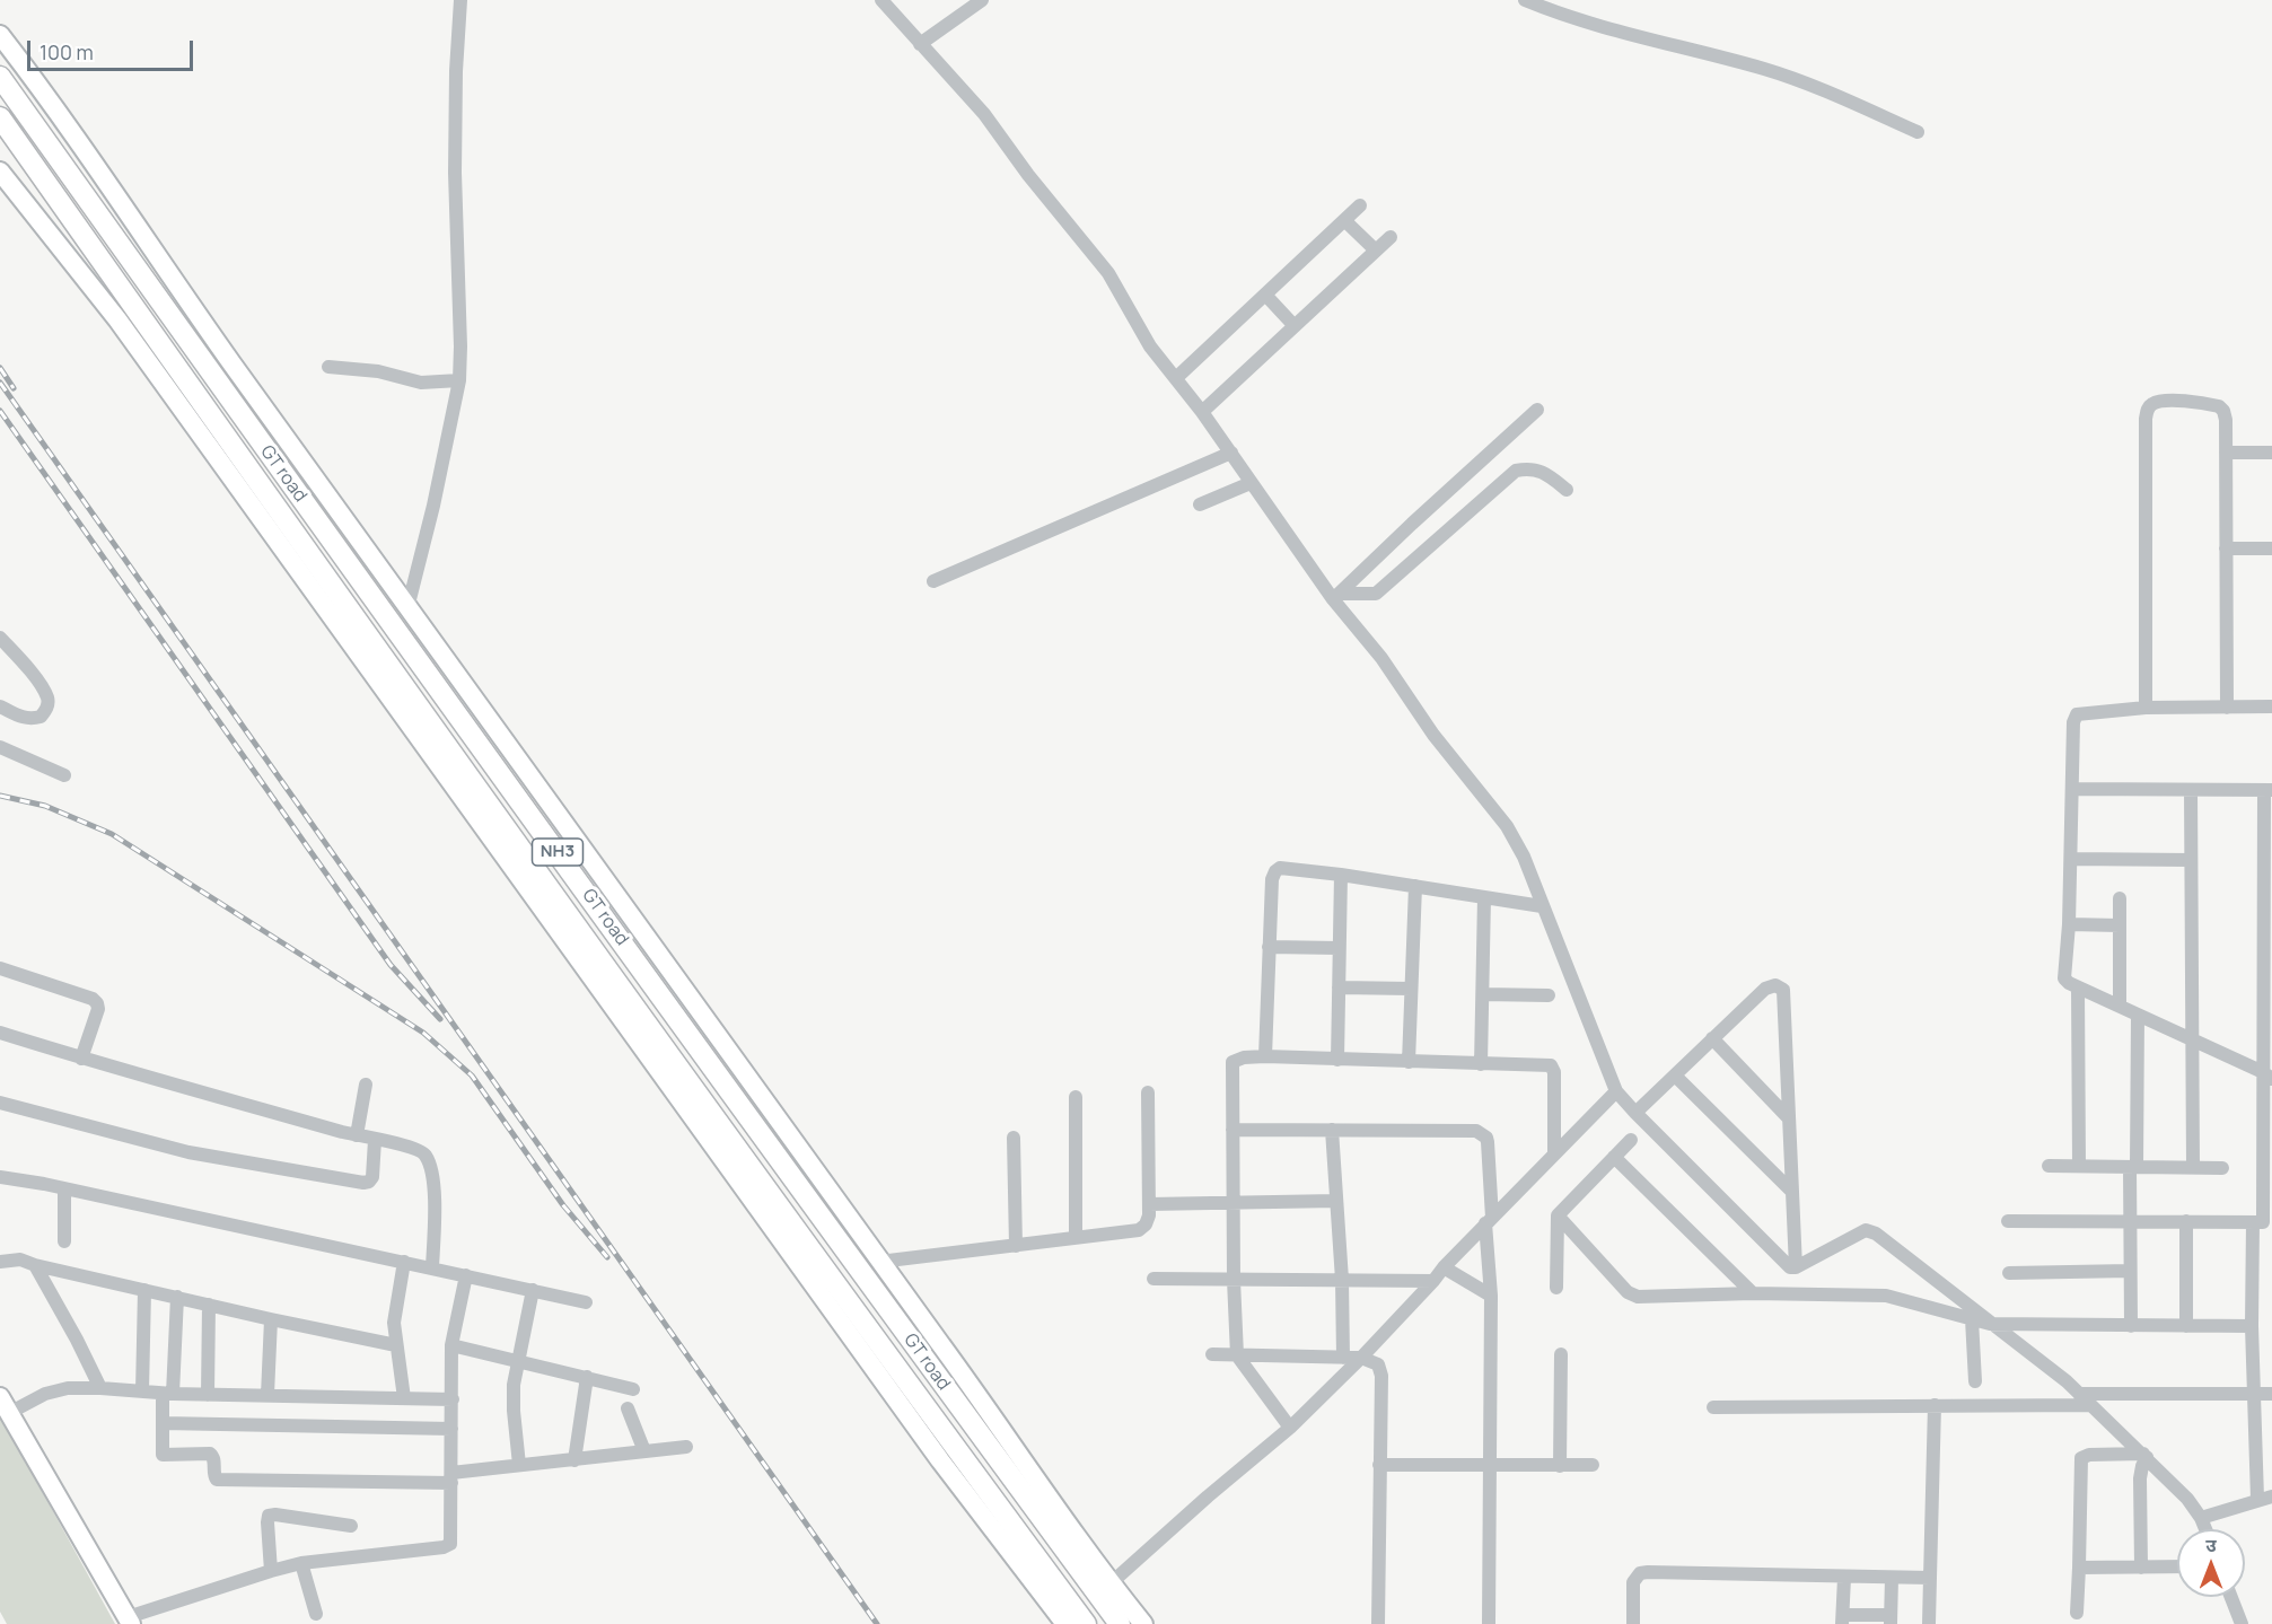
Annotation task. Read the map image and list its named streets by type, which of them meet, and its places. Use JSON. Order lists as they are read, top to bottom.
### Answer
{
  "streets": {
    "highway": ["GT road", "NH3"]
  },
  "scale_bar": "100 m",
  "north": "top"
}
